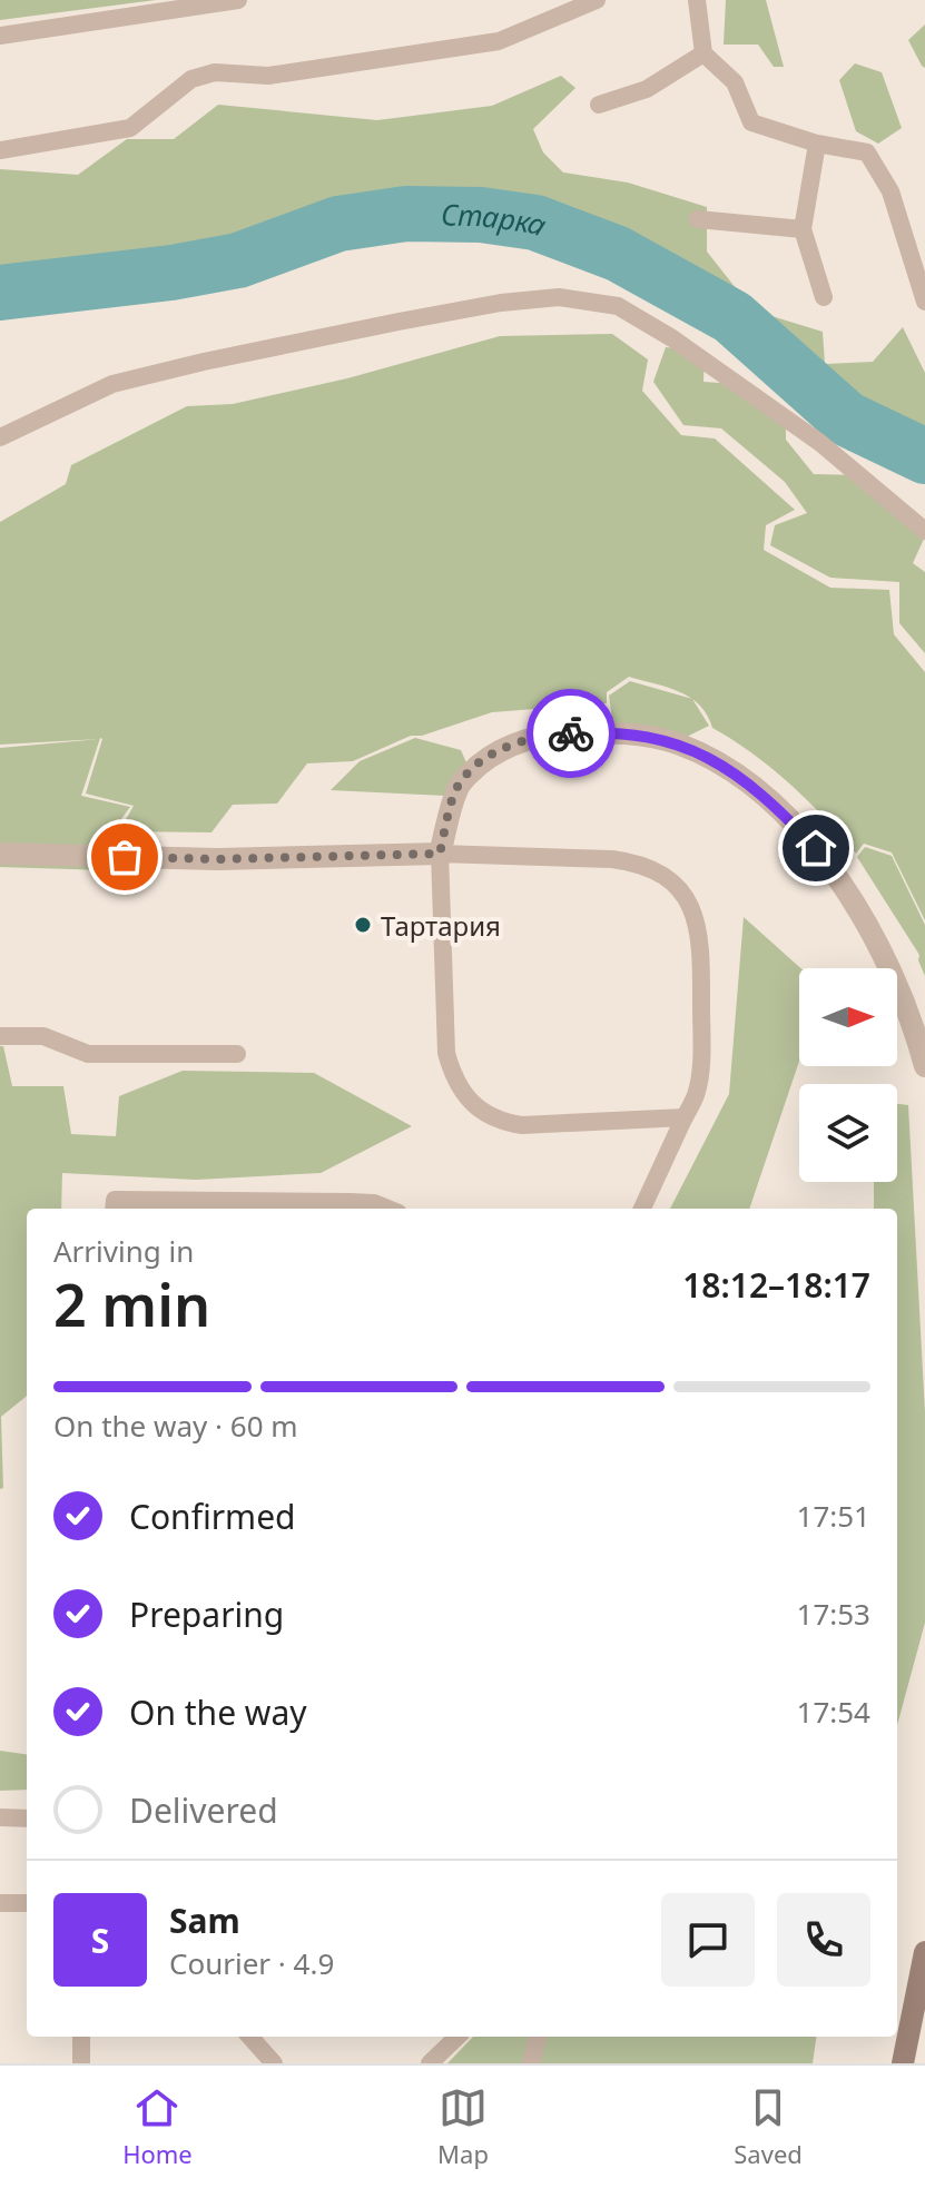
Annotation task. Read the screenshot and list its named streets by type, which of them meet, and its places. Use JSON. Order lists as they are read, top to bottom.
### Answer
{
  "water": ["Старка"],
  "places": ["Тартария"],
  "north": "right",
  "page": {
    "heading": ["2 min", "Arriving in", "18:12–18:17"],
    "panel": ["Sam", "Courier · 4.9"],
    "bar": "On the way · 60 m",
    "list": [
      ["Confirmed", "17:51"],
      ["Preparing", "17:53"],
      ["On the way", "17:54"],
      "Delivered"
    ],
    "round": "S",
    "tabs": ["Home", "Map", "Saved"]
  }
}
